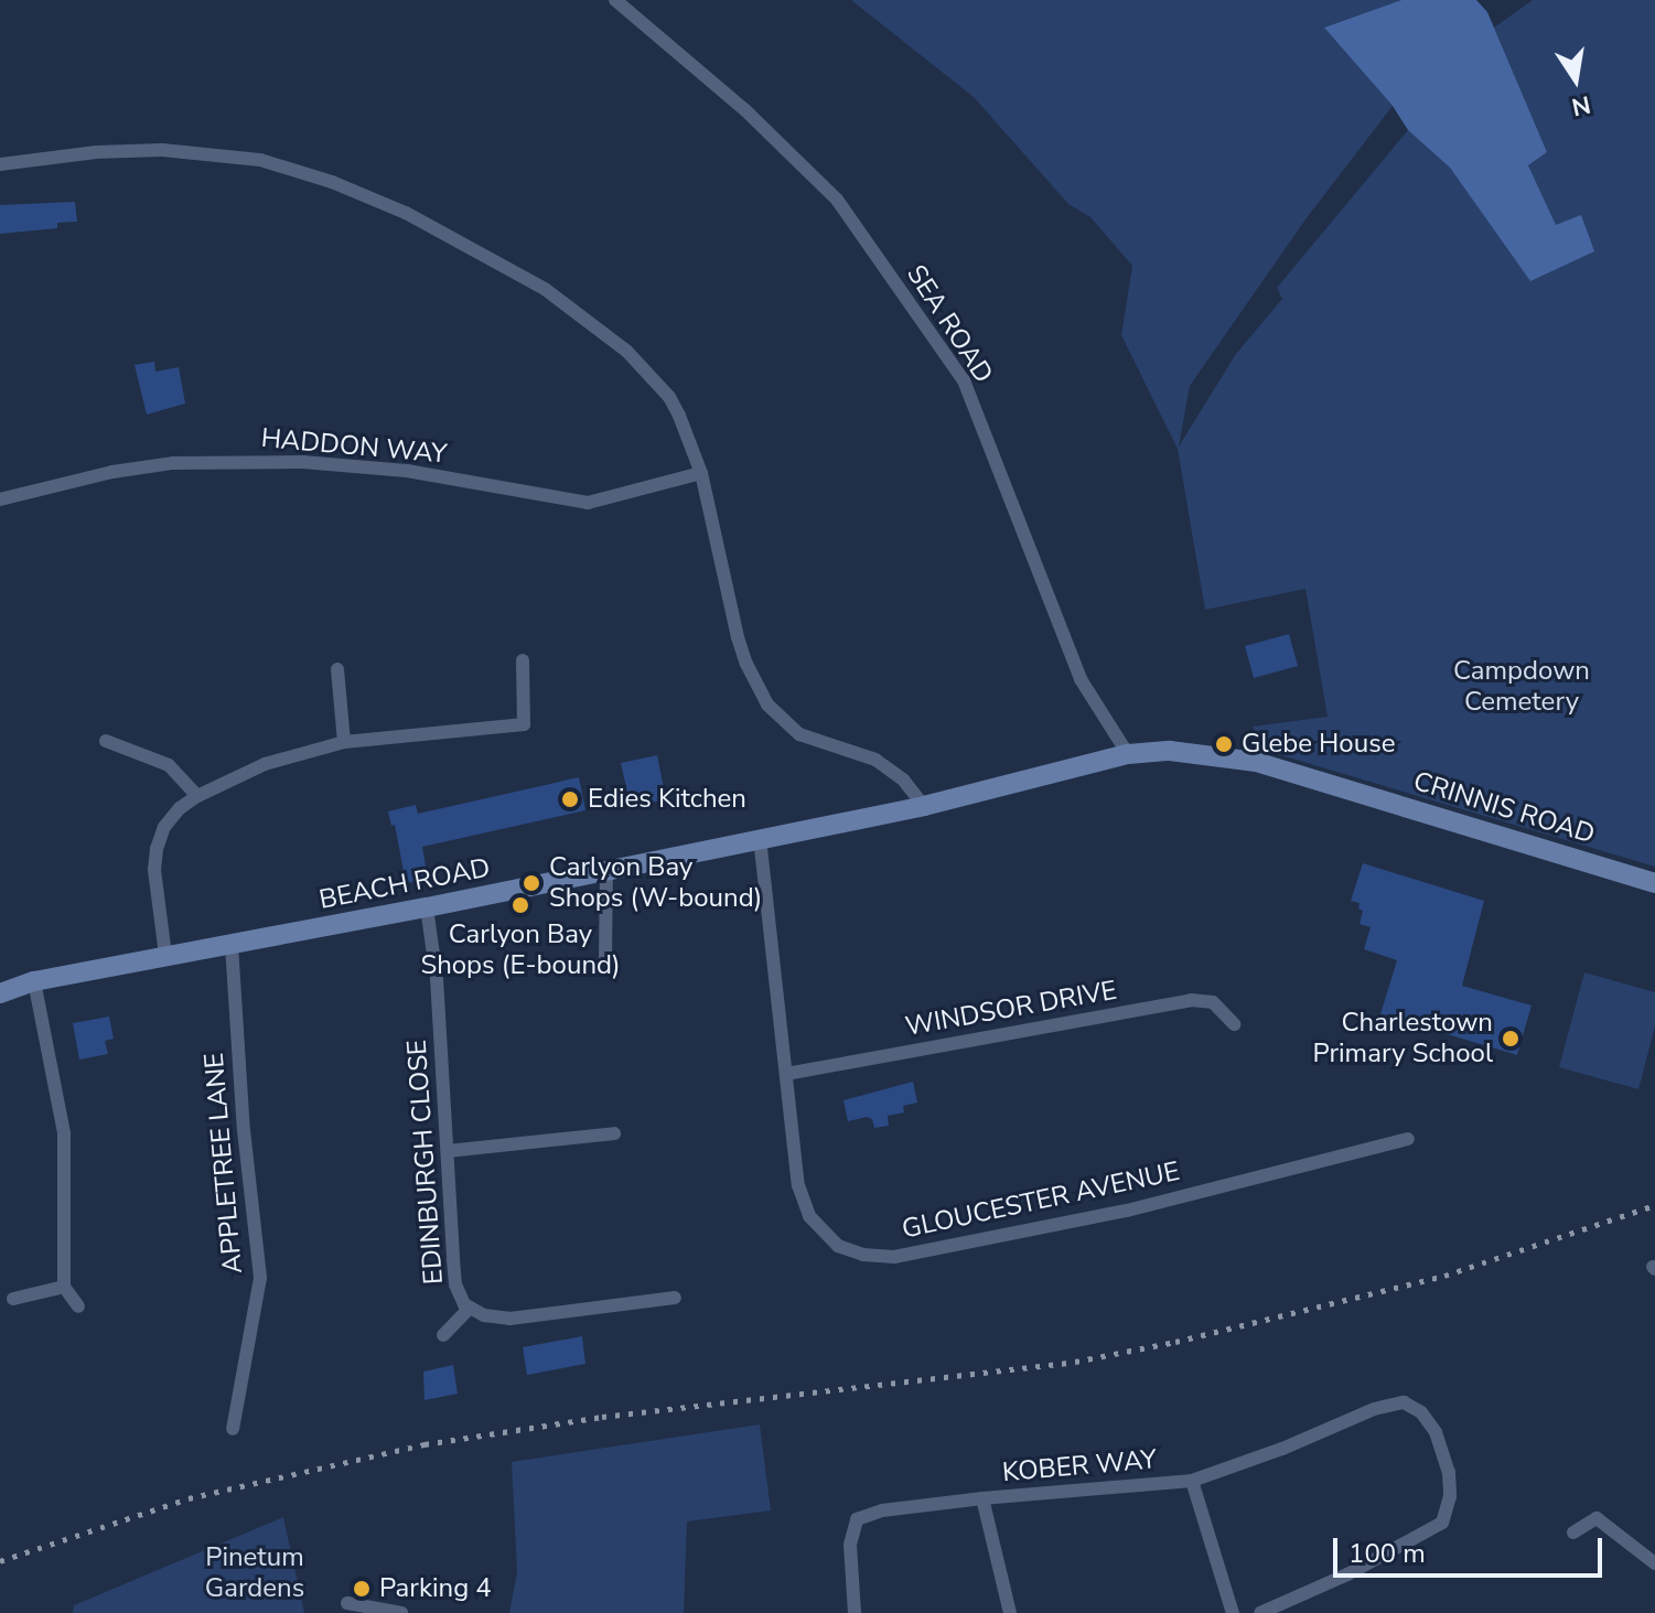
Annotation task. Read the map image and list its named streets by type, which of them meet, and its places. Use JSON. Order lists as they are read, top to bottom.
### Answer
{
  "streets": {
    "street": [
      "SEA ROAD",
      "HADDON WAY",
      "CRINNIS ROAD",
      "BEACH ROAD",
      "WINDSOR DRIVE",
      "EDINBURGH CLOSE",
      "APPLETREE LANE",
      "GLOUCESTER AVENUE",
      "KOBER WAY"
    ]
  },
  "crossings": [
    ["SEA ROAD", "CRINNIS ROAD"],
    ["SEA ROAD", "BEACH ROAD"],
    ["CRINNIS ROAD", "BEACH ROAD"],
    ["BEACH ROAD", "EDINBURGH CLOSE"],
    ["BEACH ROAD", "APPLETREE LANE"],
    ["BEACH ROAD", "GLOUCESTER AVENUE"],
    ["WINDSOR DRIVE", "GLOUCESTER AVENUE"]
  ],
  "parks": ["Campdown Cemetery", "Pinetum Gardens"],
  "places": [
    "Glebe House",
    "Edies Kitchen",
    "Carlyon Bay Shops (W-bound)",
    "Carlyon Bay Shops (E-bound)",
    "Charlestown Primary School",
    "Parking 4"
  ],
  "scale_bar": "100 m",
  "north": "bottom"
}
